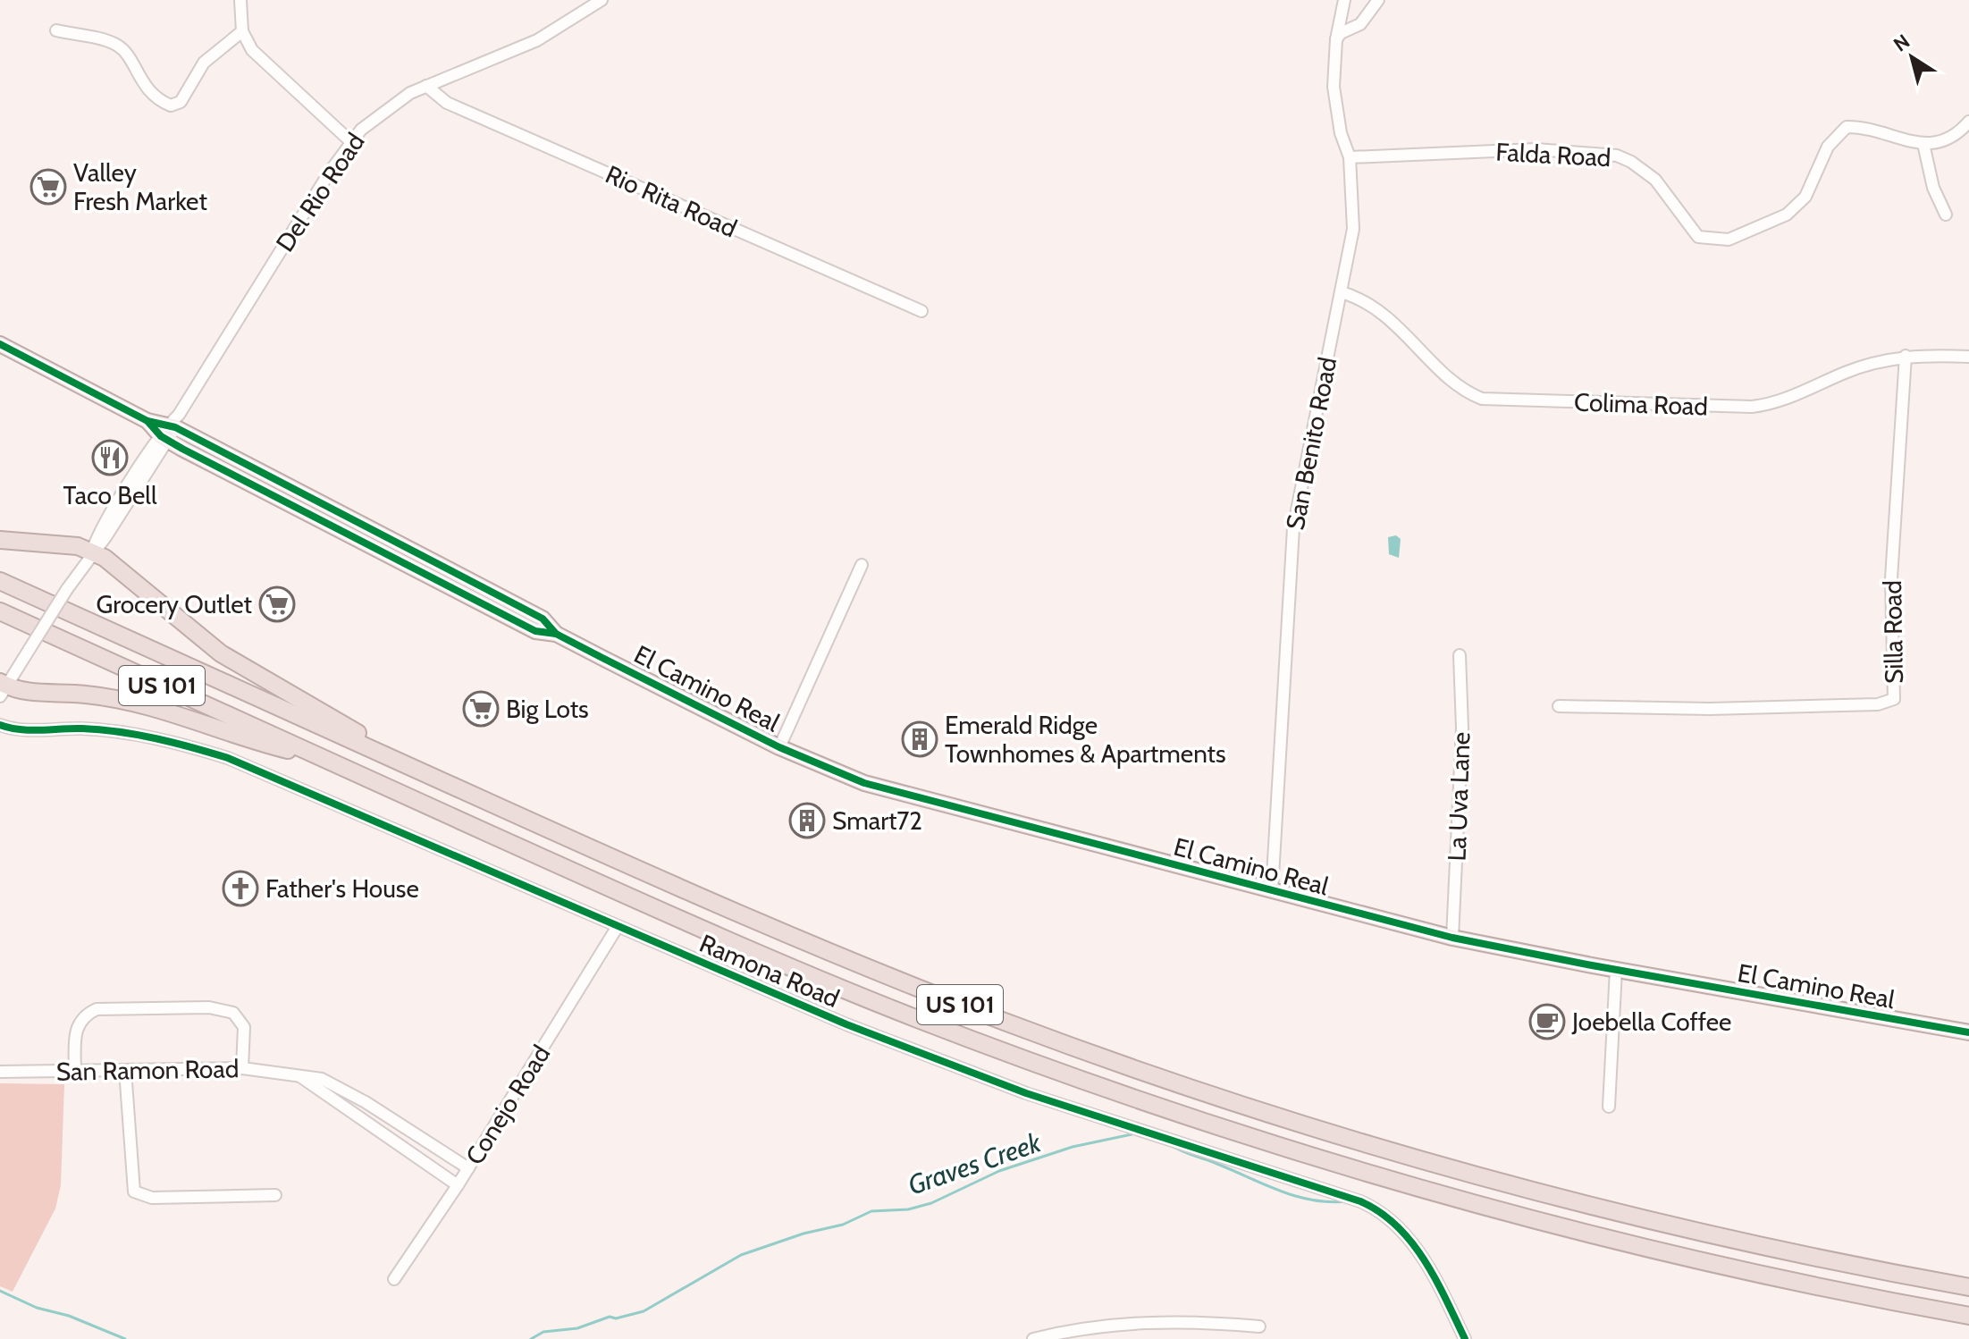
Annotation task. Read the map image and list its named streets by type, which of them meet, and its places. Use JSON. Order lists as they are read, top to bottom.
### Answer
{
  "streets": {
    "highway": ["US 101"],
    "main road": ["El Camino Real"],
    "street": [
      "Falda Road",
      "Del Rio Road",
      "Rio Rita Road",
      "Colima Road",
      "San Benito Road",
      "Silla Road",
      "La Uva Lane",
      "Ramona Road",
      "San Ramon Road",
      "Conejo Road"
    ]
  },
  "crossings": [
    ["Falda Road", "San Benito Road"],
    ["Del Rio Road", "Rio Rita Road"],
    ["Del Rio Road", "El Camino Real"],
    ["Colima Road", "San Benito Road"],
    ["Colima Road", "Silla Road"],
    ["San Benito Road", "El Camino Real"],
    ["El Camino Real", "La Uva Lane"],
    ["Ramona Road", "Conejo Road"],
    ["San Ramon Road", "Conejo Road"]
  ],
  "water": ["Graves Creek"],
  "places": {
    "supermarket": ["Valley Fresh Market", "Grocery Outlet", "Big Lots"],
    "restaurant": ["Taco Bell"],
    "building": ["Emerald Ridge Townhomes & Apartments", "Smart72"],
    "church": ["Father's House"],
    "cafe": ["Joebella Coffee"]
  },
  "north": "top left"
}
